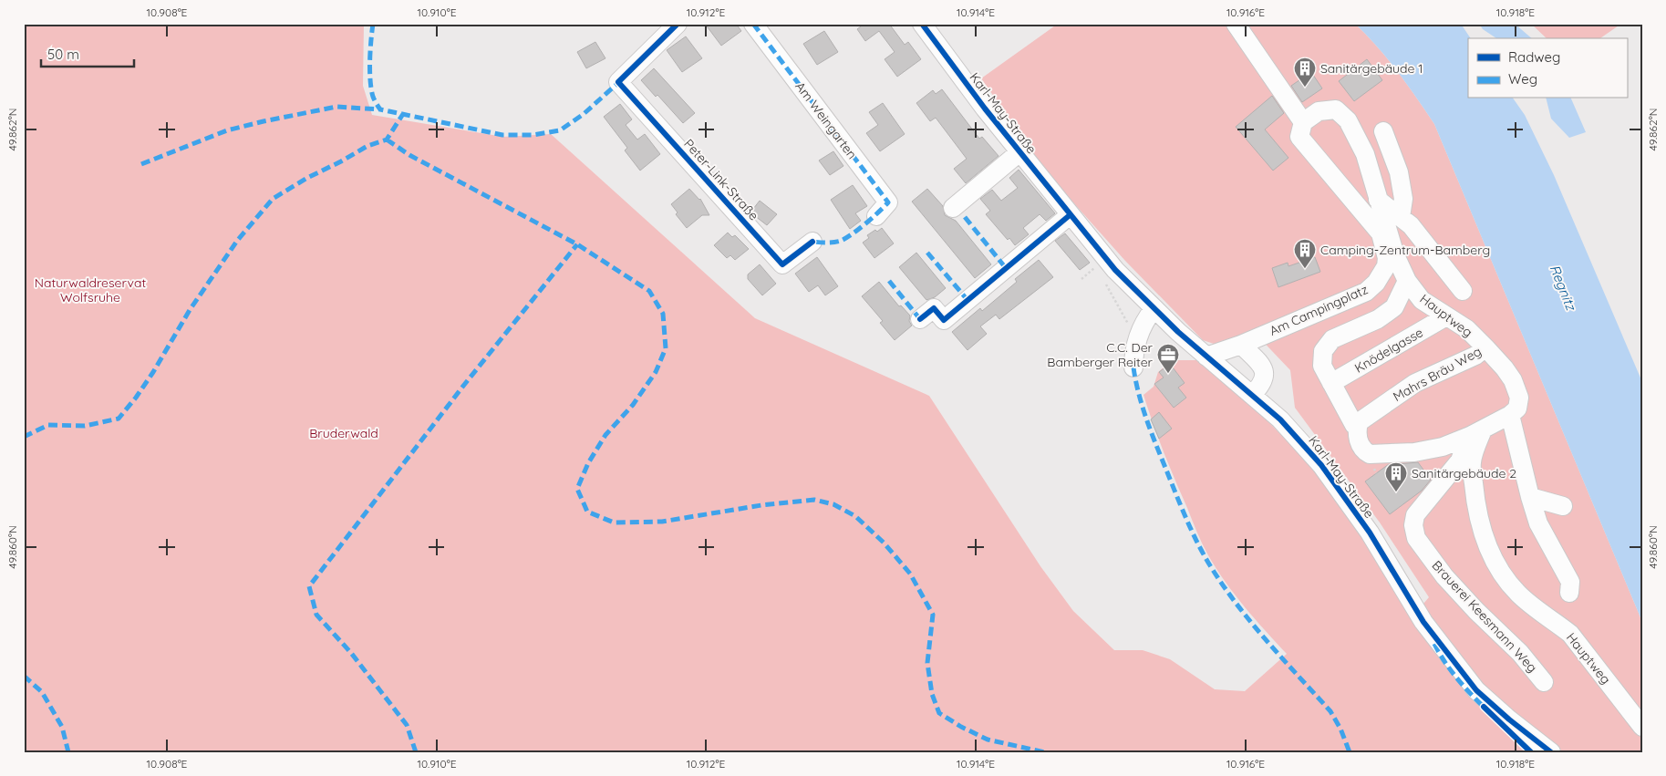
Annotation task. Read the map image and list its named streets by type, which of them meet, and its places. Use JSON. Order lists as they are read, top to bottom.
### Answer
{
  "streets": {
    "street": [
      "Karl-May-Straße",
      "Am Weingarten",
      "Peter-Link-Straße",
      "Am Campingplatz",
      "Hauptweg",
      "Knödelgasse",
      "Mahrs Bräu Weg",
      "Brauerei Keesmann Weg"
    ]
  },
  "crossings": [
    ["Karl-May-Straße", "Am Campingplatz"],
    ["Am Campingplatz", "Hauptweg"],
    ["Hauptweg", "Knödelgasse"],
    ["Hauptweg", "Mahrs Bräu Weg"],
    ["Hauptweg", "Brauerei Keesmann Weg"]
  ],
  "water": ["Regnitz"],
  "parks": ["Naturwaldreservat Wolfsruhe", "Bruderwald"],
  "places": {
    "building": ["Sanitärgebäude 1", "Camping-Zentrum-Bamberg", "Sanitärgebäude 2"],
    "office": ["C.C. Der Bamberger Reiter"]
  },
  "legend": ["Radweg", "Weg"],
  "scale_bar": "50 m",
  "coordinates": [
    "10.908°E",
    "10.910°E",
    "10.912°E",
    "10.914°E",
    "10.916°E",
    "10.918°E",
    "49.862°N",
    "49.860°N"
  ]
}
